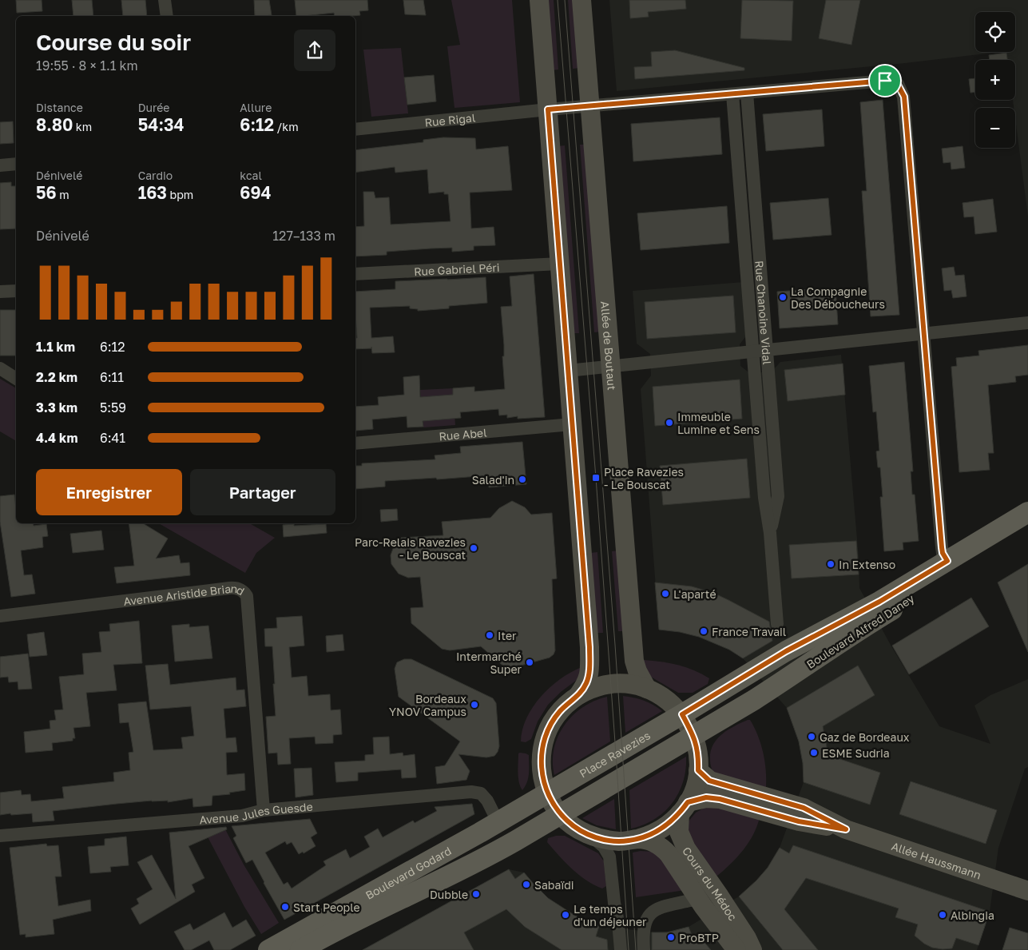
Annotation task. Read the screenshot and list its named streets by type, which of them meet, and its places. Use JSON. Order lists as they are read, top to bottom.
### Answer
{
  "streets": {
    "main road": [
      "Allée de Boutaut",
      "Boulevard Alfred Daney",
      "Place Ravezies",
      "Allée Haussmann",
      "Boulevard Godard",
      "Cours du Médoc"
    ],
    "street": [
      "Rue Rigal",
      "Rue Gabriel Péri",
      "Rue Chanoine Vidal",
      "Rue Abel",
      "Avenue Aristide Briand",
      "Avenue Jules Guesde"
    ]
  },
  "crossings": [
    ["Rue Rigal", "Rue Chanoine Vidal"],
    ["Rue Rigal", "Allée de Boutaut"],
    ["Rue Rigal", "Boulevard Alfred Daney"],
    ["Avenue Aristide Briand", "Avenue Jules Guesde"],
    ["Boulevard Alfred Daney", "Place Ravezies"],
    ["Place Ravezies", "Boulevard Godard"],
    ["Avenue Jules Guesde", "Boulevard Godard"],
    ["Allée Haussmann", "Cours du Médoc"]
  ],
  "places": {
    "other": [
      "La Compagnie Des Déboucheurs",
      "Immeuble Lumine et Sens",
      "Salad'in",
      "Parc-Relais Ravezies - Le Bouscat",
      "In Extenso",
      "L'aparté",
      "France Travail",
      "Iter",
      "Intermarché Super",
      "Bordeaux YNOV Campus",
      "Gaz de Bordeaux",
      "ESME Sudria",
      "Sabaïdi",
      "Dubble",
      "Start People",
      "Le temps d'un déjeuner",
      "Albingia",
      "ProBTP"
    ],
    "transit": ["Place Ravezies - Le Bouscat"]
  },
  "page": {
    "map_buttons": ["+", "−"],
    "heading": ["Course du soir", "19:55 · 8 × 1.1 km"],
    "stats": [
      ["Distance", "8.80 km"],
      ["Durée", "54:34"],
      ["Allure", "6:12 /km"],
      ["Dénivelé", "56 m"],
      ["Cardio", "163 bpm"],
      ["kcal", "694"]
    ],
    "chart": ["Dénivelé", "127–133 m"],
    "list": [
      {
        "name": "1.1 km",
        "note": "6:12"
      },
      {
        "name": "2.2 km",
        "note": "6:11"
      },
      {
        "name": "3.3 km",
        "note": "5:59"
      },
      {
        "name": "4.4 km",
        "note": "6:41"
      }
    ],
    "buttons": ["Enregistrer", "Partager"]
  }
}
